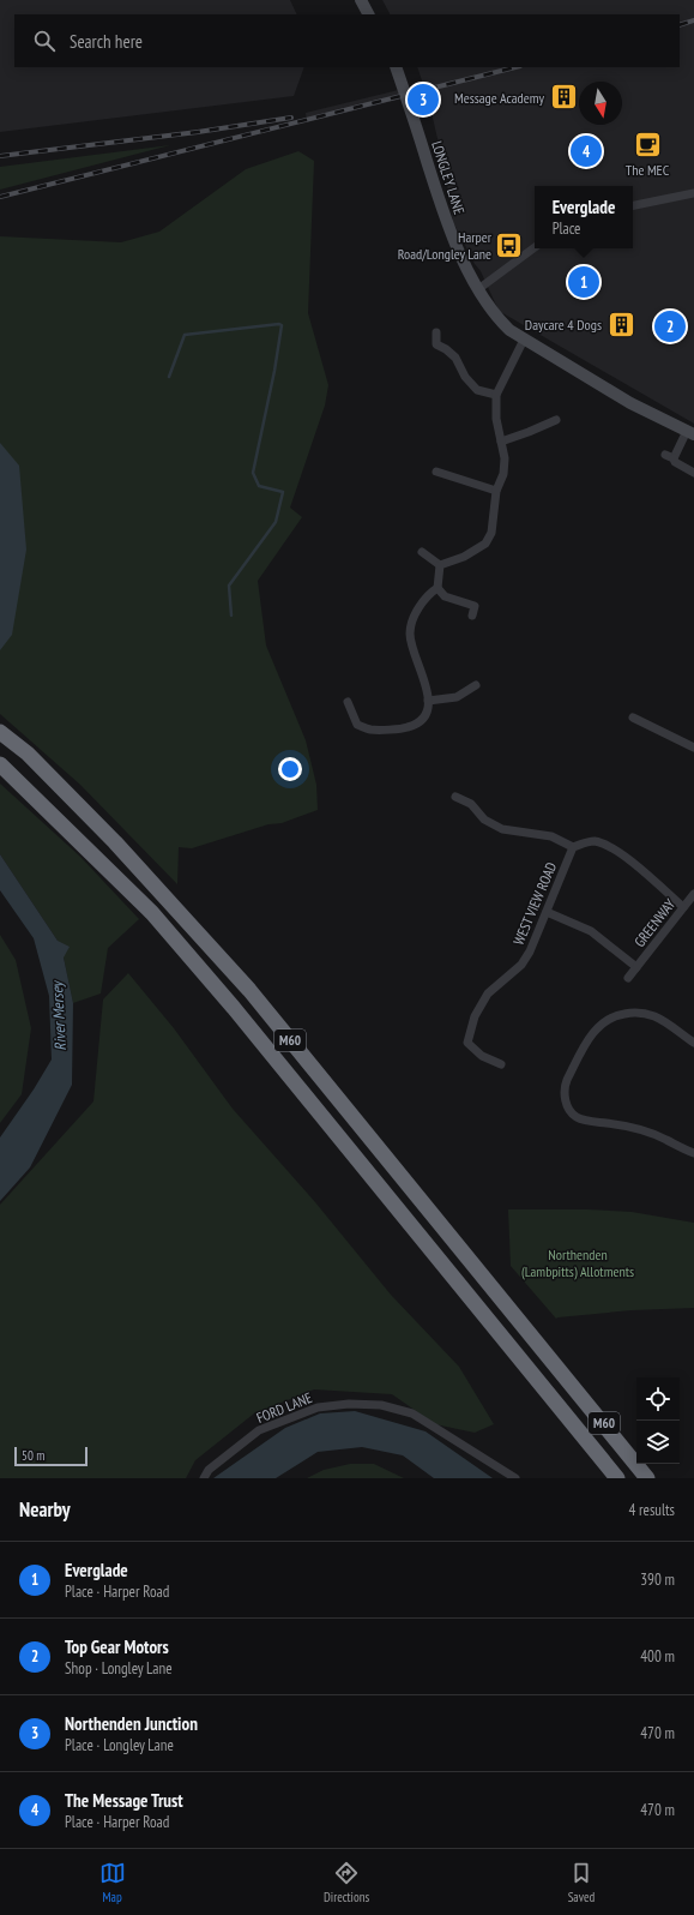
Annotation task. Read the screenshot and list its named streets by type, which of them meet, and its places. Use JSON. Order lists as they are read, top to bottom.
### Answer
{
  "streets": {
    "highway": ["M60"],
    "main road": ["LONGLEY LANE"],
    "street": ["WEST VIEW ROAD", "GREENWAY", "FORD LANE"]
  },
  "crossings": [
    ["WEST VIEW ROAD", "GREENWAY"]
  ],
  "water": ["River Mersey"],
  "parks": ["Northenden (Lambpitts) Allotments"],
  "places": {
    "building": ["Message Academy", "Daycare 4 Dogs"],
    "cafe": ["The MEC"],
    "bus stop": ["Harper Road/Longley Lane"]
  },
  "scale_bar": "50 m",
  "north": "bottom",
  "page": {
    "search": "Search here",
    "pins": [
      "3",
      "4",
      "1",
      "2"
    ],
    "popup": ["Everglade", "Place"],
    "scale": "50 m",
    "heading": ["Nearby", "4 results"],
    "list": [
      {
        "mark": "1",
        "name": "Everglade",
        "note": "Place · Harper Road",
        "value": "390 m"
      },
      {
        "mark": "2",
        "name": "Top Gear Motors",
        "note": "Shop · Longley Lane",
        "value": "400 m"
      },
      {
        "mark": "3",
        "name": "Northenden Junction",
        "note": "Place · Longley Lane",
        "value": "470 m"
      },
      {
        "mark": "4",
        "name": "The Message Trust",
        "note": "Place · Harper Road",
        "value": "470 m"
      }
    ],
    "nav": ["Map", "Directions", "Saved"]
  }
}
